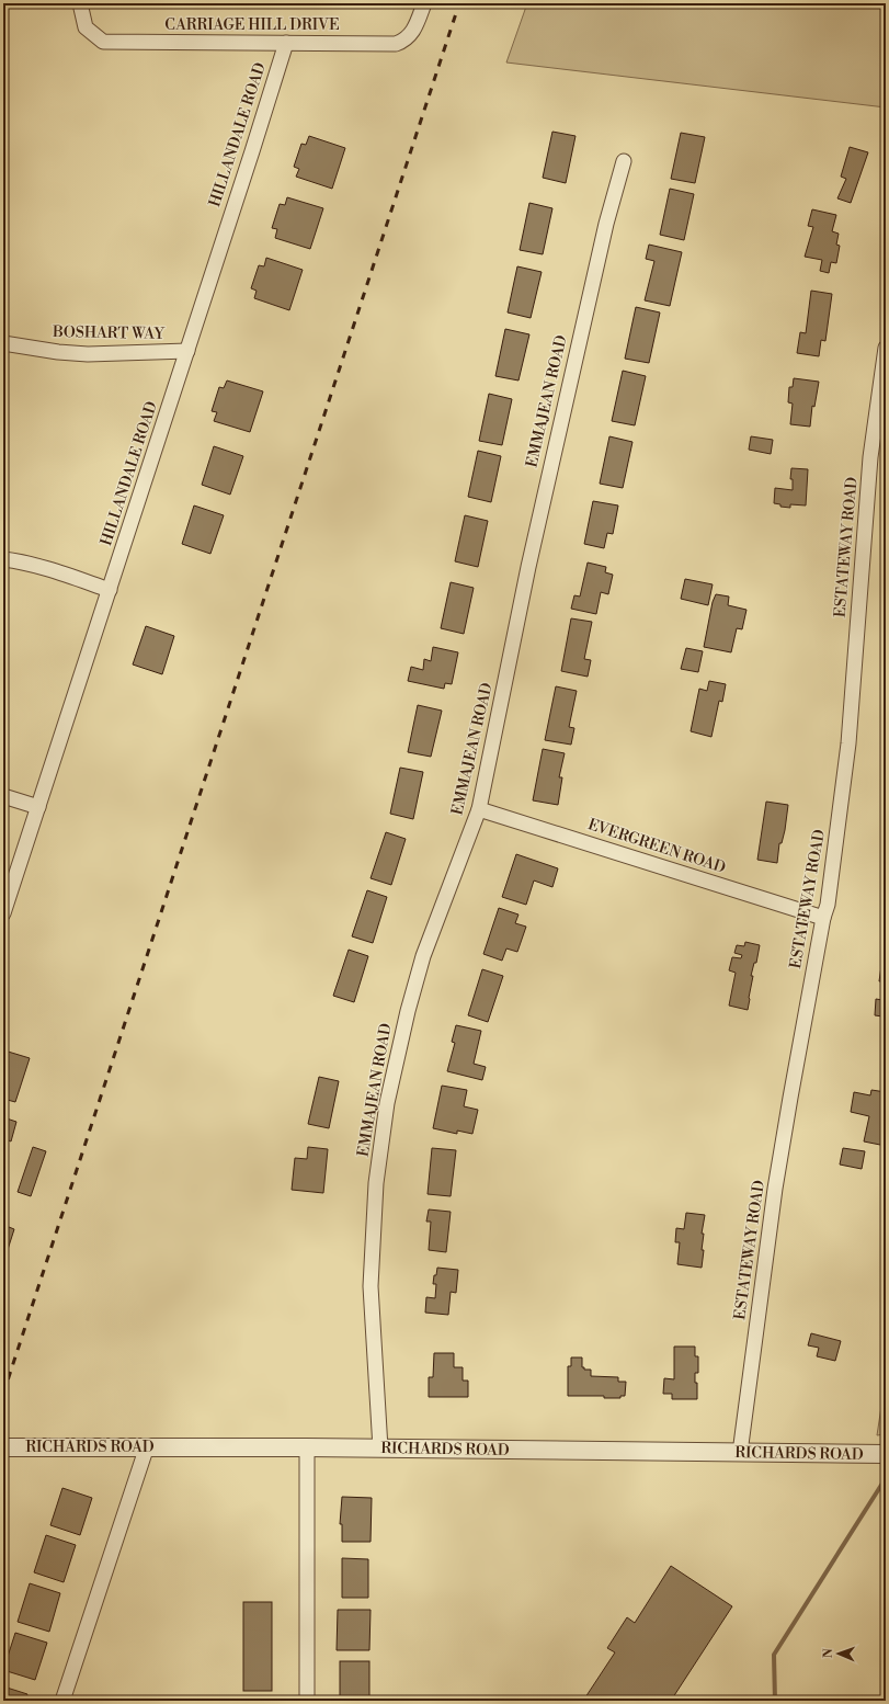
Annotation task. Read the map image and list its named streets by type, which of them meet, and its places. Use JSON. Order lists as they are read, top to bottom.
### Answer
{
  "streets": {
    "street": [
      "CARRIAGE HILL DRIVE",
      "HILLANDALE ROAD",
      "BOSHART WAY",
      "EMMAJEAN ROAD",
      "ESTATEWAY ROAD",
      "EVERGREEN ROAD",
      "RICHARDS ROAD"
    ]
  },
  "crossings": [
    ["CARRIAGE HILL DRIVE", "HILLANDALE ROAD"],
    ["HILLANDALE ROAD", "BOSHART WAY"],
    ["EMMAJEAN ROAD", "EVERGREEN ROAD"],
    ["EMMAJEAN ROAD", "RICHARDS ROAD"],
    ["ESTATEWAY ROAD", "EVERGREEN ROAD"],
    ["ESTATEWAY ROAD", "RICHARDS ROAD"]
  ],
  "north": "left"
}
